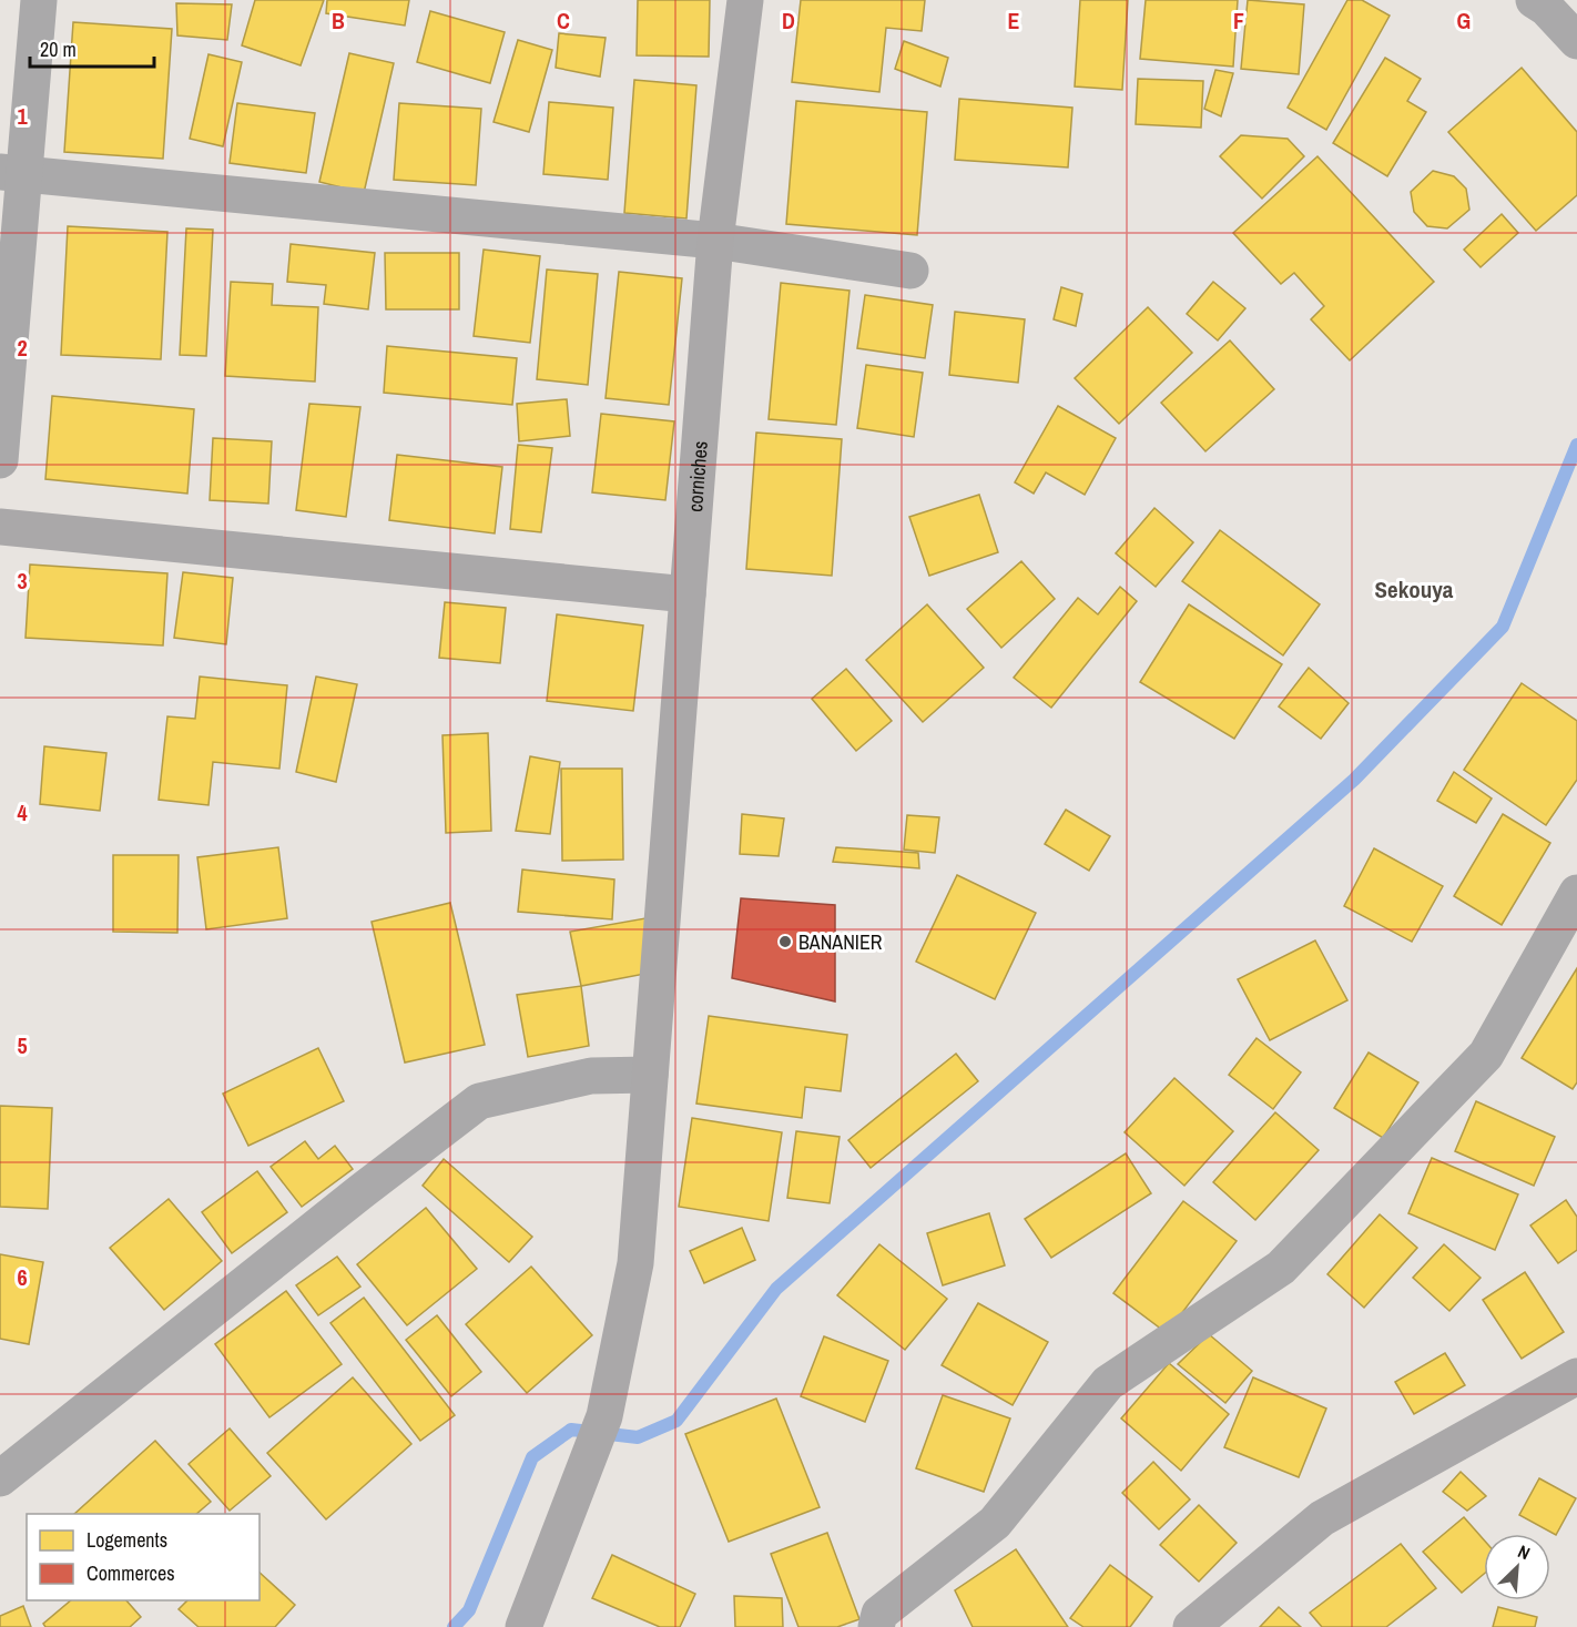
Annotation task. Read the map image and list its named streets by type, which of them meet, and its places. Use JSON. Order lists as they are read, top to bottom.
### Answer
{
  "streets": {
    "street": ["corniches"]
  },
  "districts": ["Sekouya"],
  "places": ["BANANIER"],
  "legend": ["Logements", "Commerces"],
  "scale_bar": "20 m",
  "north": "top right",
  "grid": {
    "columns": [
      "B",
      "C",
      "D",
      "E",
      "F",
      "G"
    ],
    "rows": [
      "1",
      "2",
      "3",
      "4",
      "5",
      "6"
    ]
  }
}
